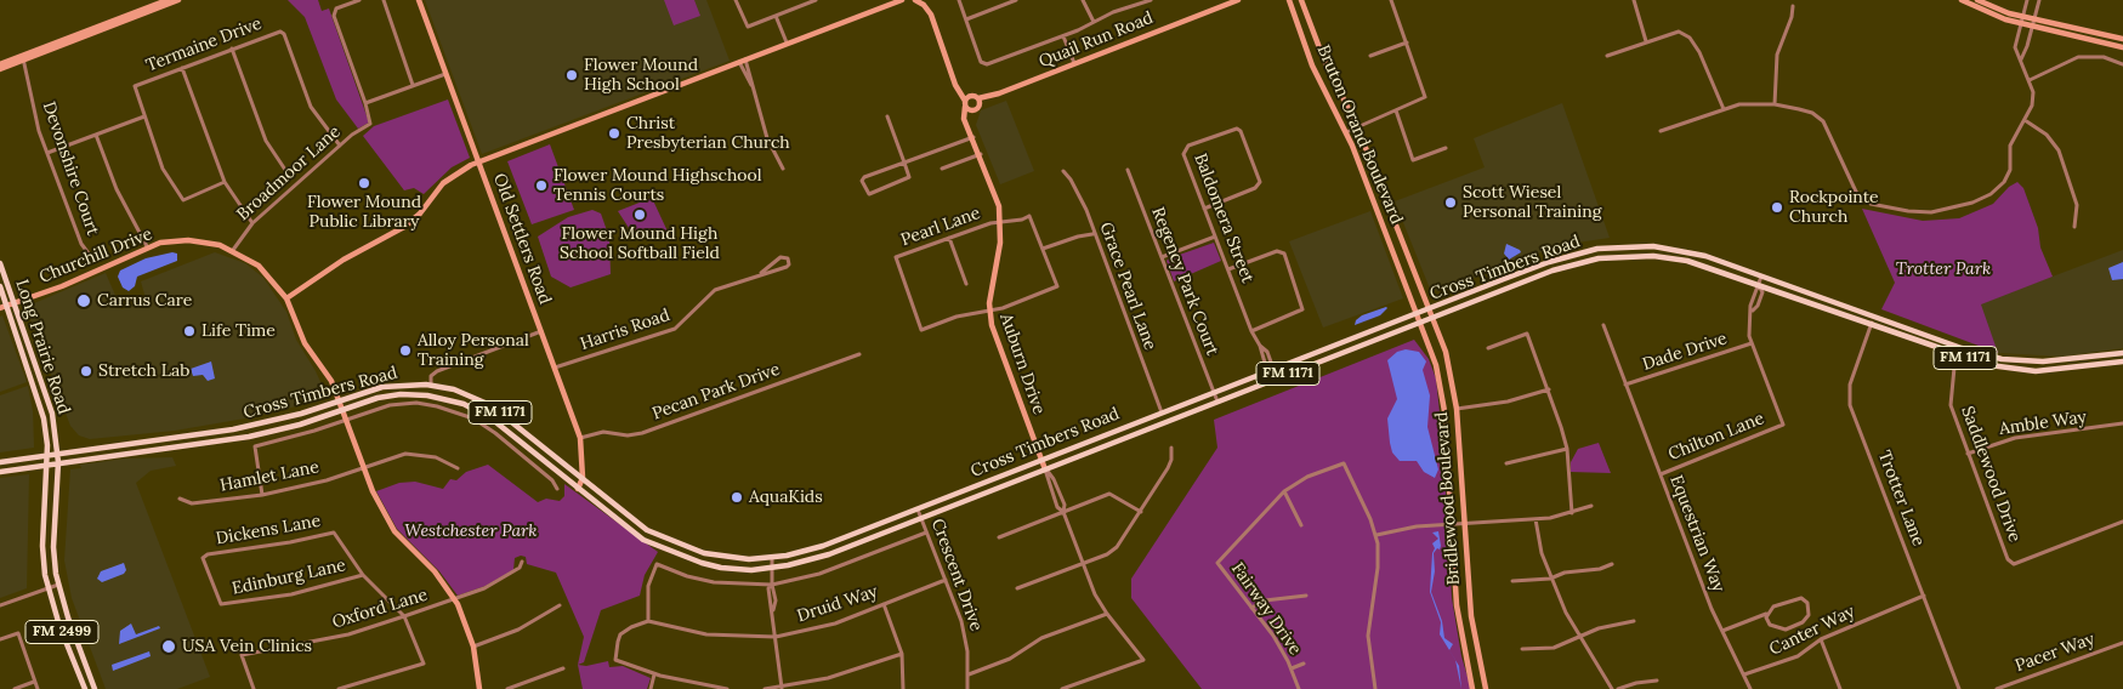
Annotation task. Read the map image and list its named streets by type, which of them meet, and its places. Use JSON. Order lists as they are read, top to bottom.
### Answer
{
  "streets": {
    "main road": [
      "Cross Timbers Road",
      "Long Prairie Road",
      "FM 1171",
      "FM 2499"
    ],
    "street": [
      "Quail Run Road",
      "Termaine Drive",
      "Bruton Orand Boulevard",
      "Devonshire Court",
      "Broadmoor Lane",
      "Baldomera Street",
      "Pearl Lane",
      "Old Settlers Road",
      "Churchill Drive",
      "Regency Park Court",
      "Grace Pearl Lane",
      "Harris Road",
      "Dade Drive",
      "Auburn Drive",
      "Pecan Park Drive",
      "Amble Way",
      "Chilton Lane",
      "Saddlewood Drive",
      "Hamlet Lane",
      "Bridlewood Boulevard",
      "Trotter Lane",
      "Dickens Lane",
      "Equestrian Way",
      "Crescent Drive",
      "Edinburg Lane",
      "Druid Way",
      "Oxford Lane",
      "Fairway Drive",
      "Canter Way",
      "Pacer Way"
    ]
  },
  "crossings": [
    ["Termaine Drive", "Broadmoor Lane"],
    ["Bruton Orand Boulevard", "Cross Timbers Road"],
    ["Bruton Orand Boulevard", "Bridlewood Boulevard"],
    ["Broadmoor Lane", "Churchill Drive"],
    ["Baldomera Street", "Cross Timbers Road"],
    ["Pearl Lane", "Auburn Drive"],
    ["Old Settlers Road", "Cross Timbers Road"],
    ["Old Settlers Road", "Harris Road"],
    ["Old Settlers Road", "Pecan Park Drive"],
    ["Churchill Drive", "Cross Timbers Road"],
    ["Churchill Drive", "Long Prairie Road"],
    ["Churchill Drive", "Hamlet Lane"],
    ["Churchill Drive", "Oxford Lane"],
    ["Cross Timbers Road", "Regency Park Court"],
    ["Cross Timbers Road", "Grace Pearl Lane"],
    ["Cross Timbers Road", "Long Prairie Road"],
    ["Cross Timbers Road", "Auburn Drive"],
    ["Cross Timbers Road", "Saddlewood Drive"],
    ["Cross Timbers Road", "Bridlewood Boulevard"],
    ["Cross Timbers Road", "Trotter Lane"],
    ["Cross Timbers Road", "Crescent Drive"],
    ["Dade Drive", "Chilton Lane"],
    ["Dade Drive", "Equestrian Way"],
    ["Amble Way", "Saddlewood Drive"],
    ["Chilton Lane", "Equestrian Way"],
    ["Trotter Lane", "Canter Way"],
    ["Dickens Lane", "Edinburg Lane"],
    ["Equestrian Way", "Canter Way"],
    ["Crescent Drive", "Druid Way"]
  ],
  "parks": ["Trotter Park", "Westchester Park"],
  "places": [
    "Flower Mound High School",
    "Christ Presbyterian Church",
    "Flower Mound Public Library",
    "Flower Mound Highschool Tennis Courts",
    "Scott Wiesel Personal Training",
    "Rockpointe Church",
    "Flower Mound High School Softball Field",
    "Carrus Care",
    "Life Time",
    "Alloy Personal Training",
    "Stretch Lab",
    "AquaKids",
    "USA Vein Clinics"
  ]
}
